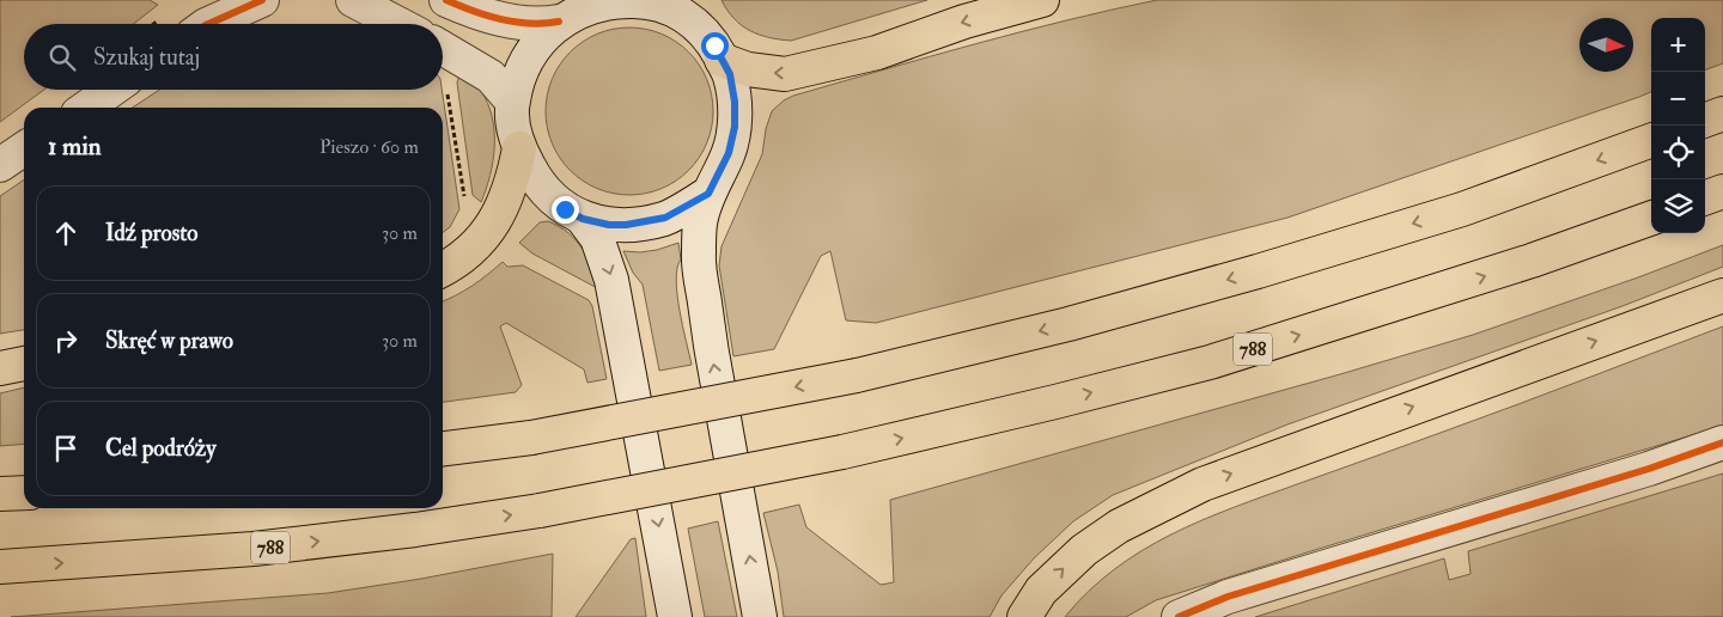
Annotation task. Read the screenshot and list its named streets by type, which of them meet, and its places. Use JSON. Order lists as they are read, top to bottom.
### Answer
{
  "streets": {
    "main road": ["788"]
  },
  "north": "right",
  "page": {
    "map_buttons": ["+", "−"],
    "search": "Szukaj tutaj",
    "heading": ["1 min", "Pieszo · 60 m"],
    "list": [
      ["Idź prosto", "30 m"],
      ["Skręć w prawo", "30 m"],
      "Cel podróży"
    ]
  }
}
